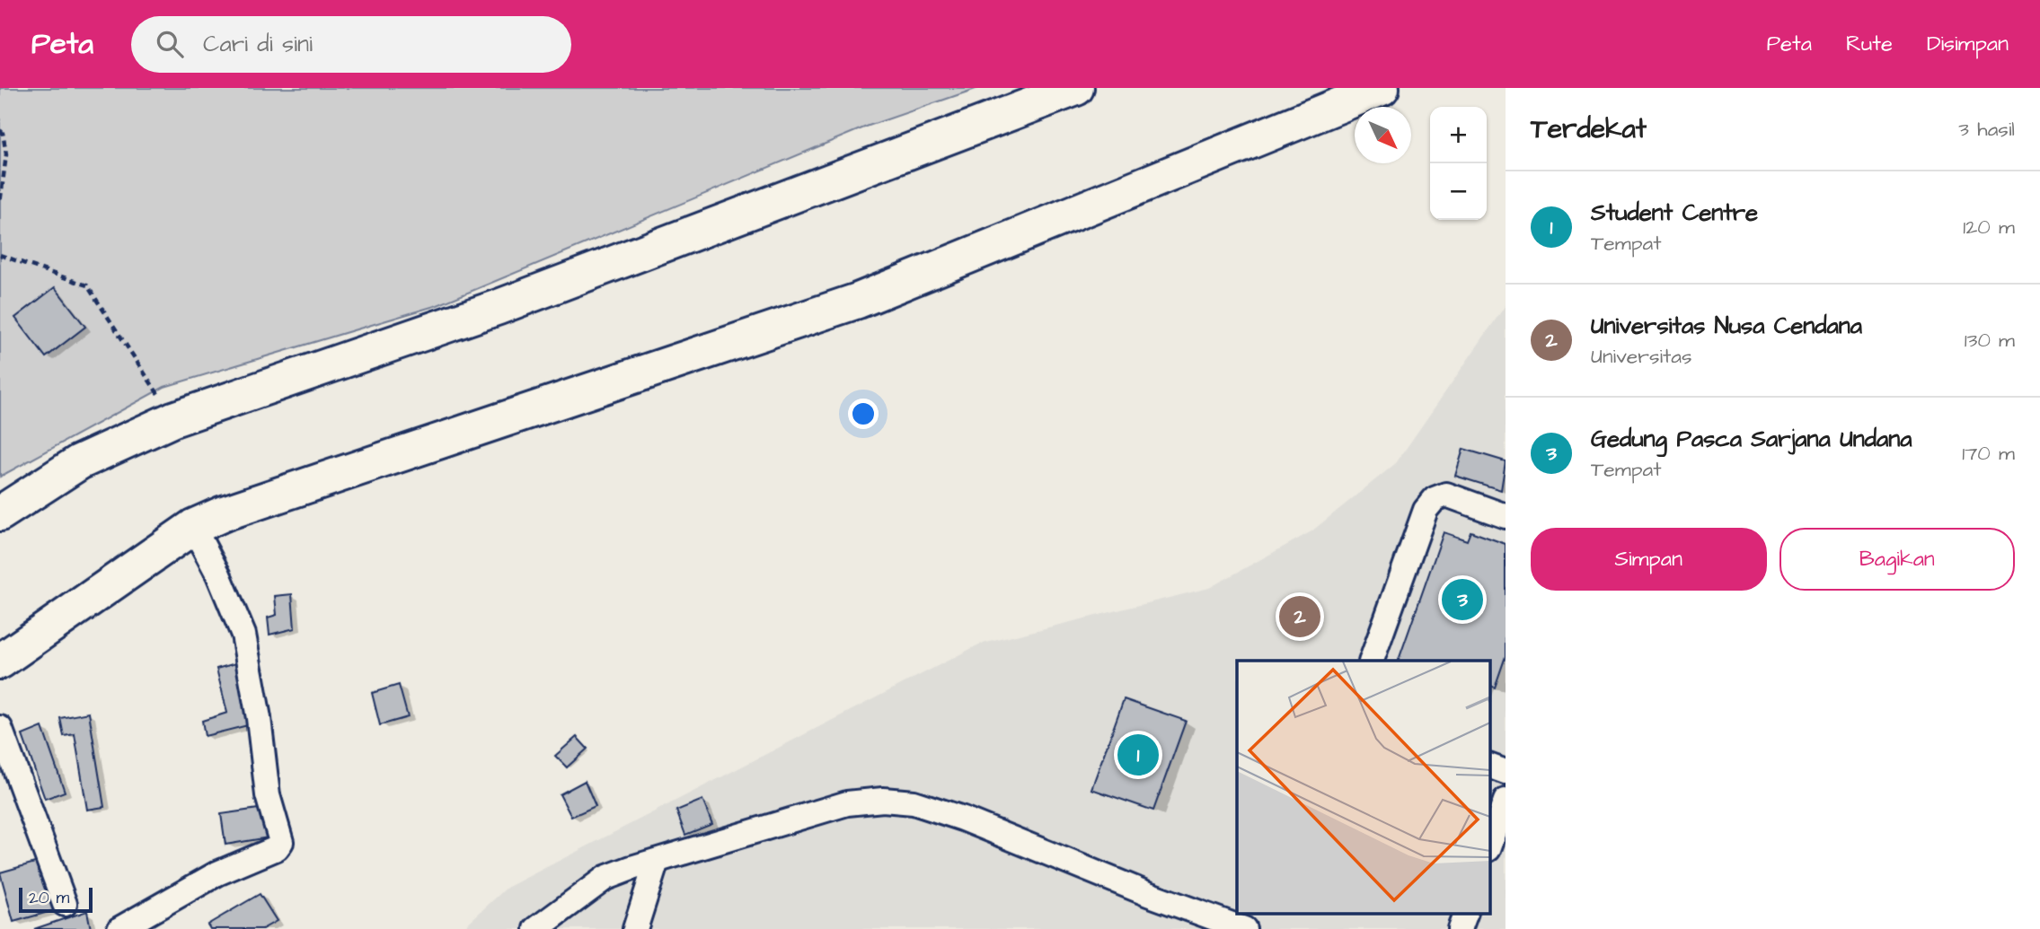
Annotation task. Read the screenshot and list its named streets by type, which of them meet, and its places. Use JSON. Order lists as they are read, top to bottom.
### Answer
{
  "scale_bar": "20 m",
  "north": "bottom right",
  "page": {
    "header": "Peta",
    "search": "Cari di sini",
    "nav": ["Peta", "Rute", "Disimpan"],
    "heading": ["Terdekat", "3 hasil"],
    "map_buttons": ["+", "−"],
    "list": [
      {
        "mark": "1",
        "name": "Student Centre",
        "note": "Tempat",
        "value": "120 m"
      },
      {
        "mark": "2",
        "name": "Universitas Nusa Cendana",
        "note": "Universitas",
        "value": "130 m"
      },
      {
        "mark": "3",
        "name": "Gedung Pasca Sarjana Undana",
        "note": "Tempat",
        "value": "170 m"
      }
    ],
    "buttons": ["Simpan", "Bagikan"],
    "pins": ["3", "2", "1"],
    "scale": "20 m"
  }
}
